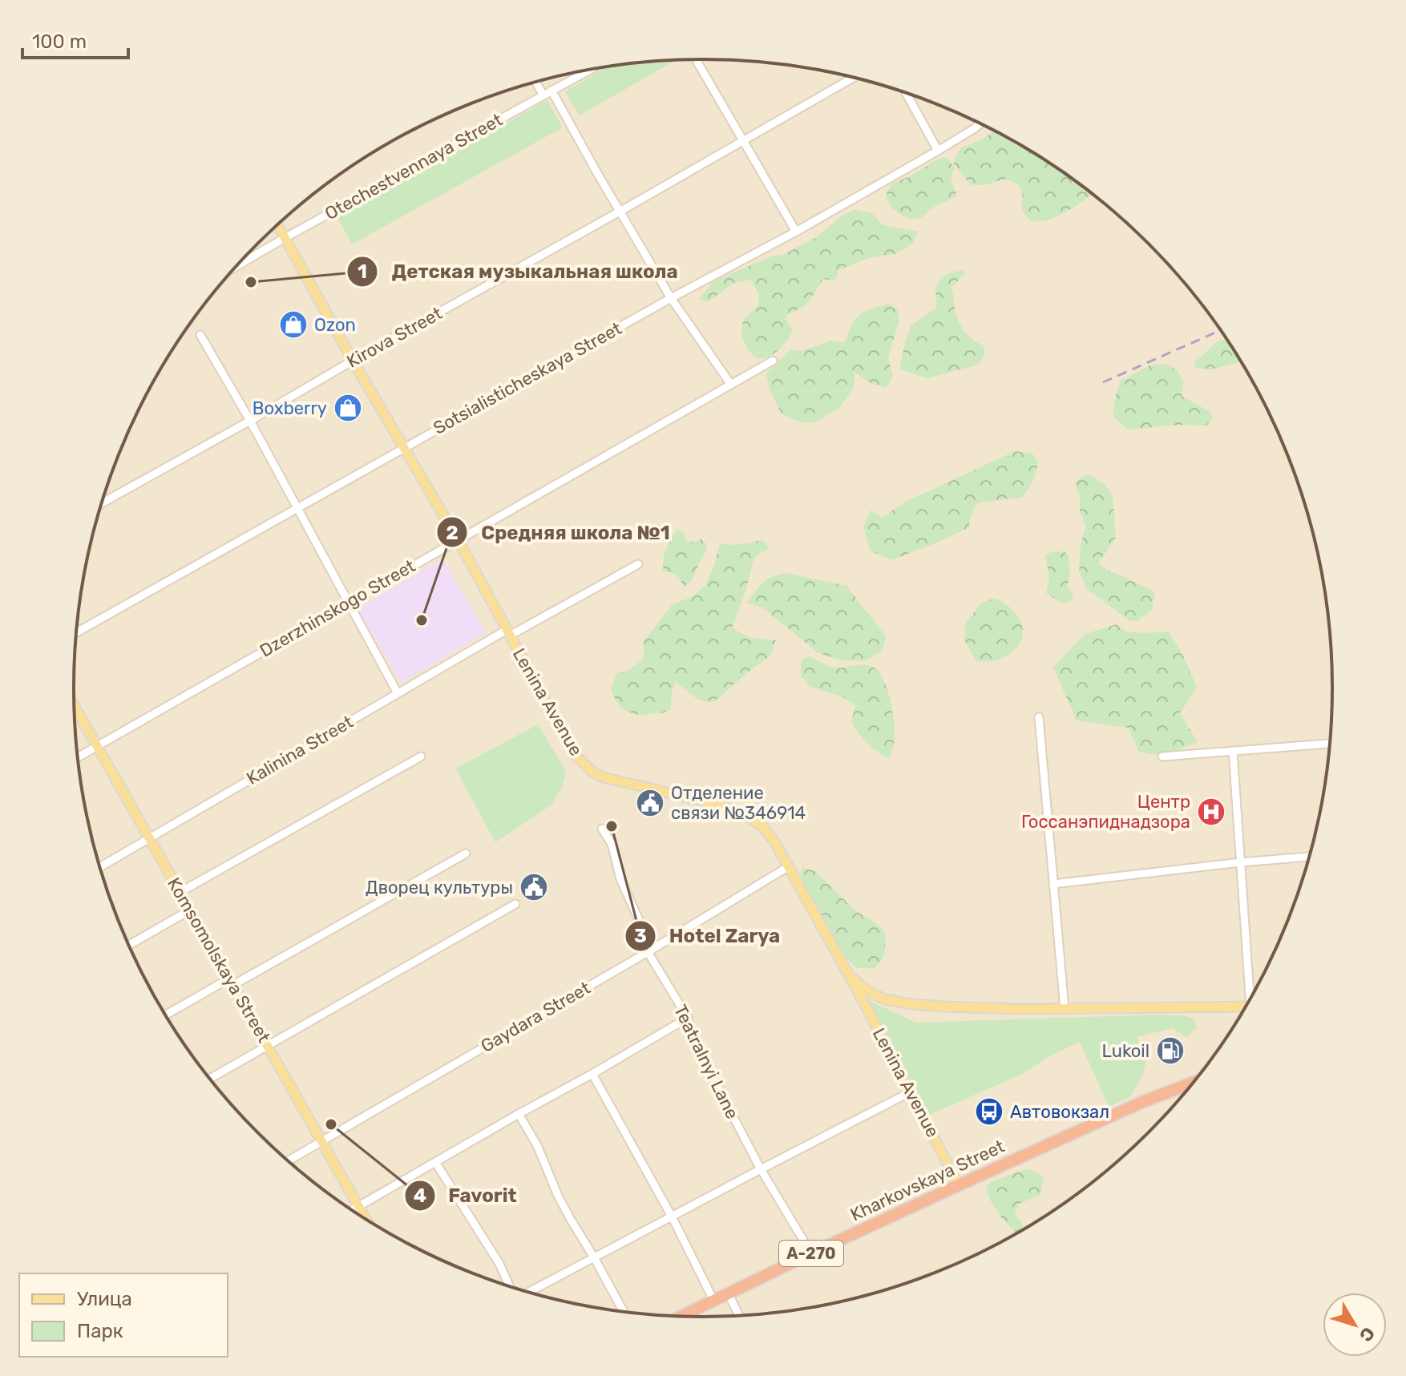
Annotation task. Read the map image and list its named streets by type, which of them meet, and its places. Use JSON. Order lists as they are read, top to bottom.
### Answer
{
  "streets": {
    "highway": ["Kharkovskaya Street", "А-270"],
    "main road": ["Lenina Avenue", "Komsomolskaya Street"],
    "street": [
      "Otechestvennaya Street",
      "Kirova Street",
      "Sotsialisticheskaya Street",
      "Dzerzhinskogo Street",
      "Kalinina Street",
      "Gaydara Street",
      "Teatralnyi Lane"
    ]
  },
  "crossings": [
    ["Otechestvennaya Street", "Lenina Avenue"],
    ["Kirova Street", "Lenina Avenue"],
    ["Sotsialisticheskaya Street", "Lenina Avenue"],
    ["Dzerzhinskogo Street", "Lenina Avenue"],
    ["Dzerzhinskogo Street", "Komsomolskaya Street"],
    ["Lenina Avenue", "Kalinina Street"],
    ["Lenina Avenue", "Gaydara Street"],
    ["Lenina Avenue", "Kharkovskaya Street"],
    ["Kalinina Street", "Komsomolskaya Street"],
    ["Komsomolskaya Street", "Gaydara Street"],
    ["Gaydara Street", "Teatralnyi Lane"],
    ["Teatralnyi Lane", "Kharkovskaya Street"]
  ],
  "places": {
    "other": [
      "Детская музыкальная школа",
      "Средняя школа №1",
      "Hotel Zarya",
      "Favorit"
    ],
    "shop": ["Ozon", "Boxberry"],
    "public building": ["Отделение связи №346914", "Дворец культуры"],
    "hospital": ["Центр Госсанэпиднадзора"],
    "fuel station": ["Lukoil"],
    "bus stop": ["Автовокзал"]
  },
  "legend": ["Улица", "Парк"],
  "scale_bar": "100 m",
  "north": "bottom right"
}
